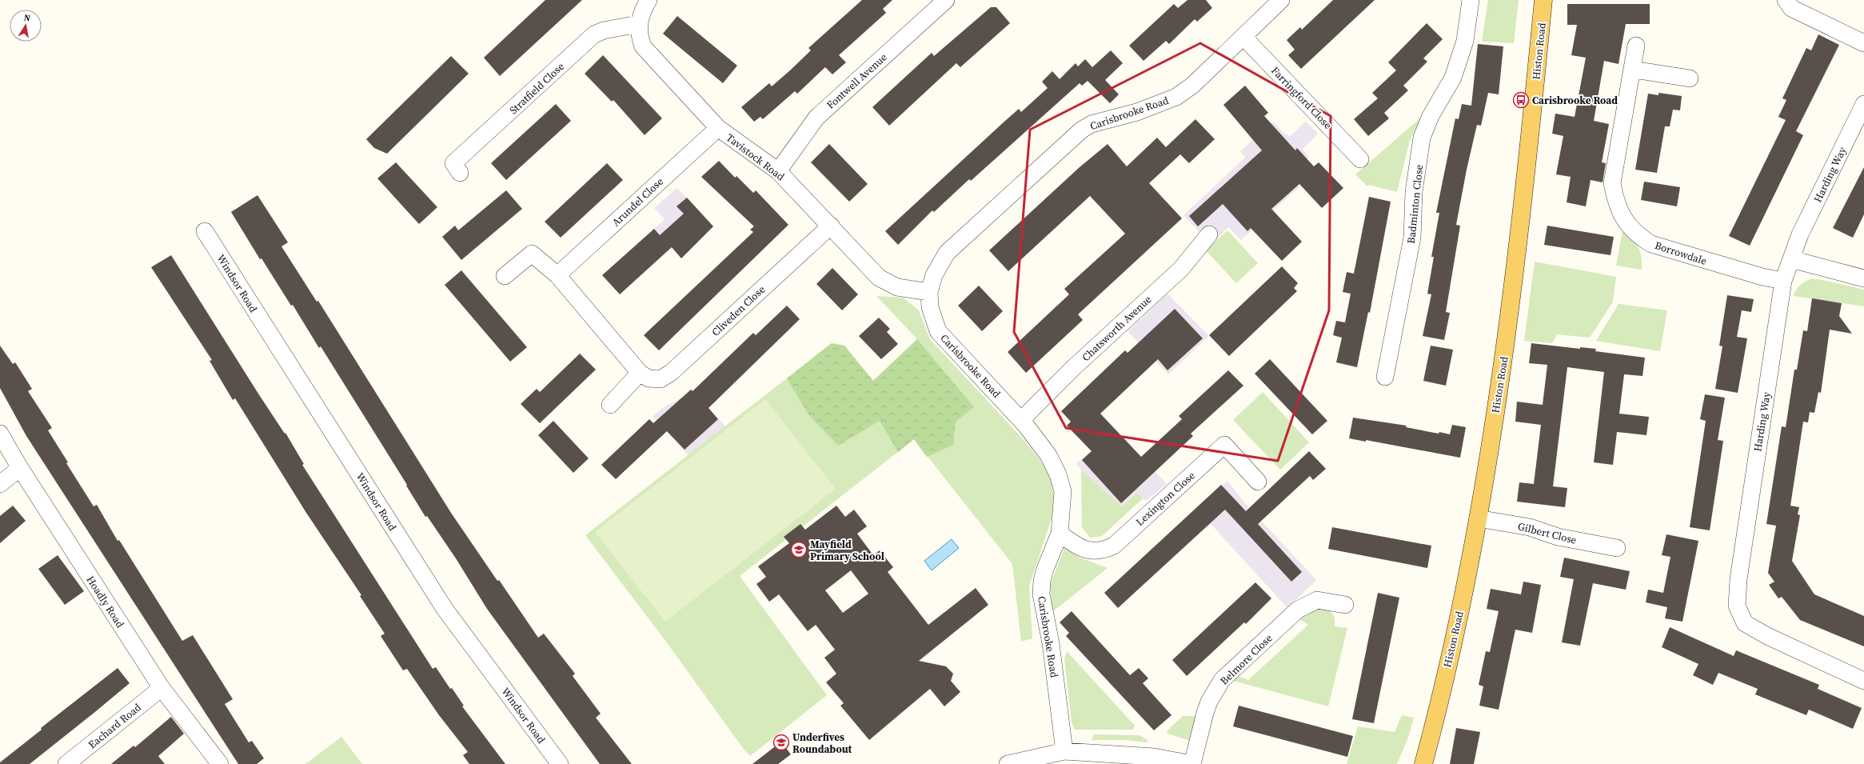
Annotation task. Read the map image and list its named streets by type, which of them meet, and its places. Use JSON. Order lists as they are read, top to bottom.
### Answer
{
  "streets": {
    "main road": ["Histon Road"],
    "street": [
      "Fontwell Avenue",
      "Stratfield Close",
      "Farringford Close",
      "Carisbrooke Road",
      "Tavistock Road",
      "Harding Way",
      "Arundel Close",
      "Badminton Close",
      "Borrowdale",
      "Windsor Road",
      "Cliveden Close",
      "Chatsworth Avenue",
      "Lexington Close",
      "Gilbert Close",
      "Hoadly Road",
      "Belmore Close",
      "Eachard Road"
    ]
  },
  "crossings": [
    ["Histon Road", "Gilbert Close"],
    ["Fontwell Avenue", "Tavistock Road"],
    ["Stratfield Close", "Tavistock Road"],
    ["Farringford Close", "Carisbrooke Road"],
    ["Carisbrooke Road", "Tavistock Road"],
    ["Carisbrooke Road", "Chatsworth Avenue"],
    ["Carisbrooke Road", "Lexington Close"],
    ["Tavistock Road", "Arundel Close"],
    ["Tavistock Road", "Cliveden Close"],
    ["Harding Way", "Borrowdale"],
    ["Arundel Close", "Cliveden Close"],
    ["Hoadly Road", "Eachard Road"]
  ],
  "places": {
    "bus stop": ["Carisbrooke Road"],
    "school or university": ["Mayfield Primary School", "Underfives Roundabout"]
  },
  "north": "top"
}
